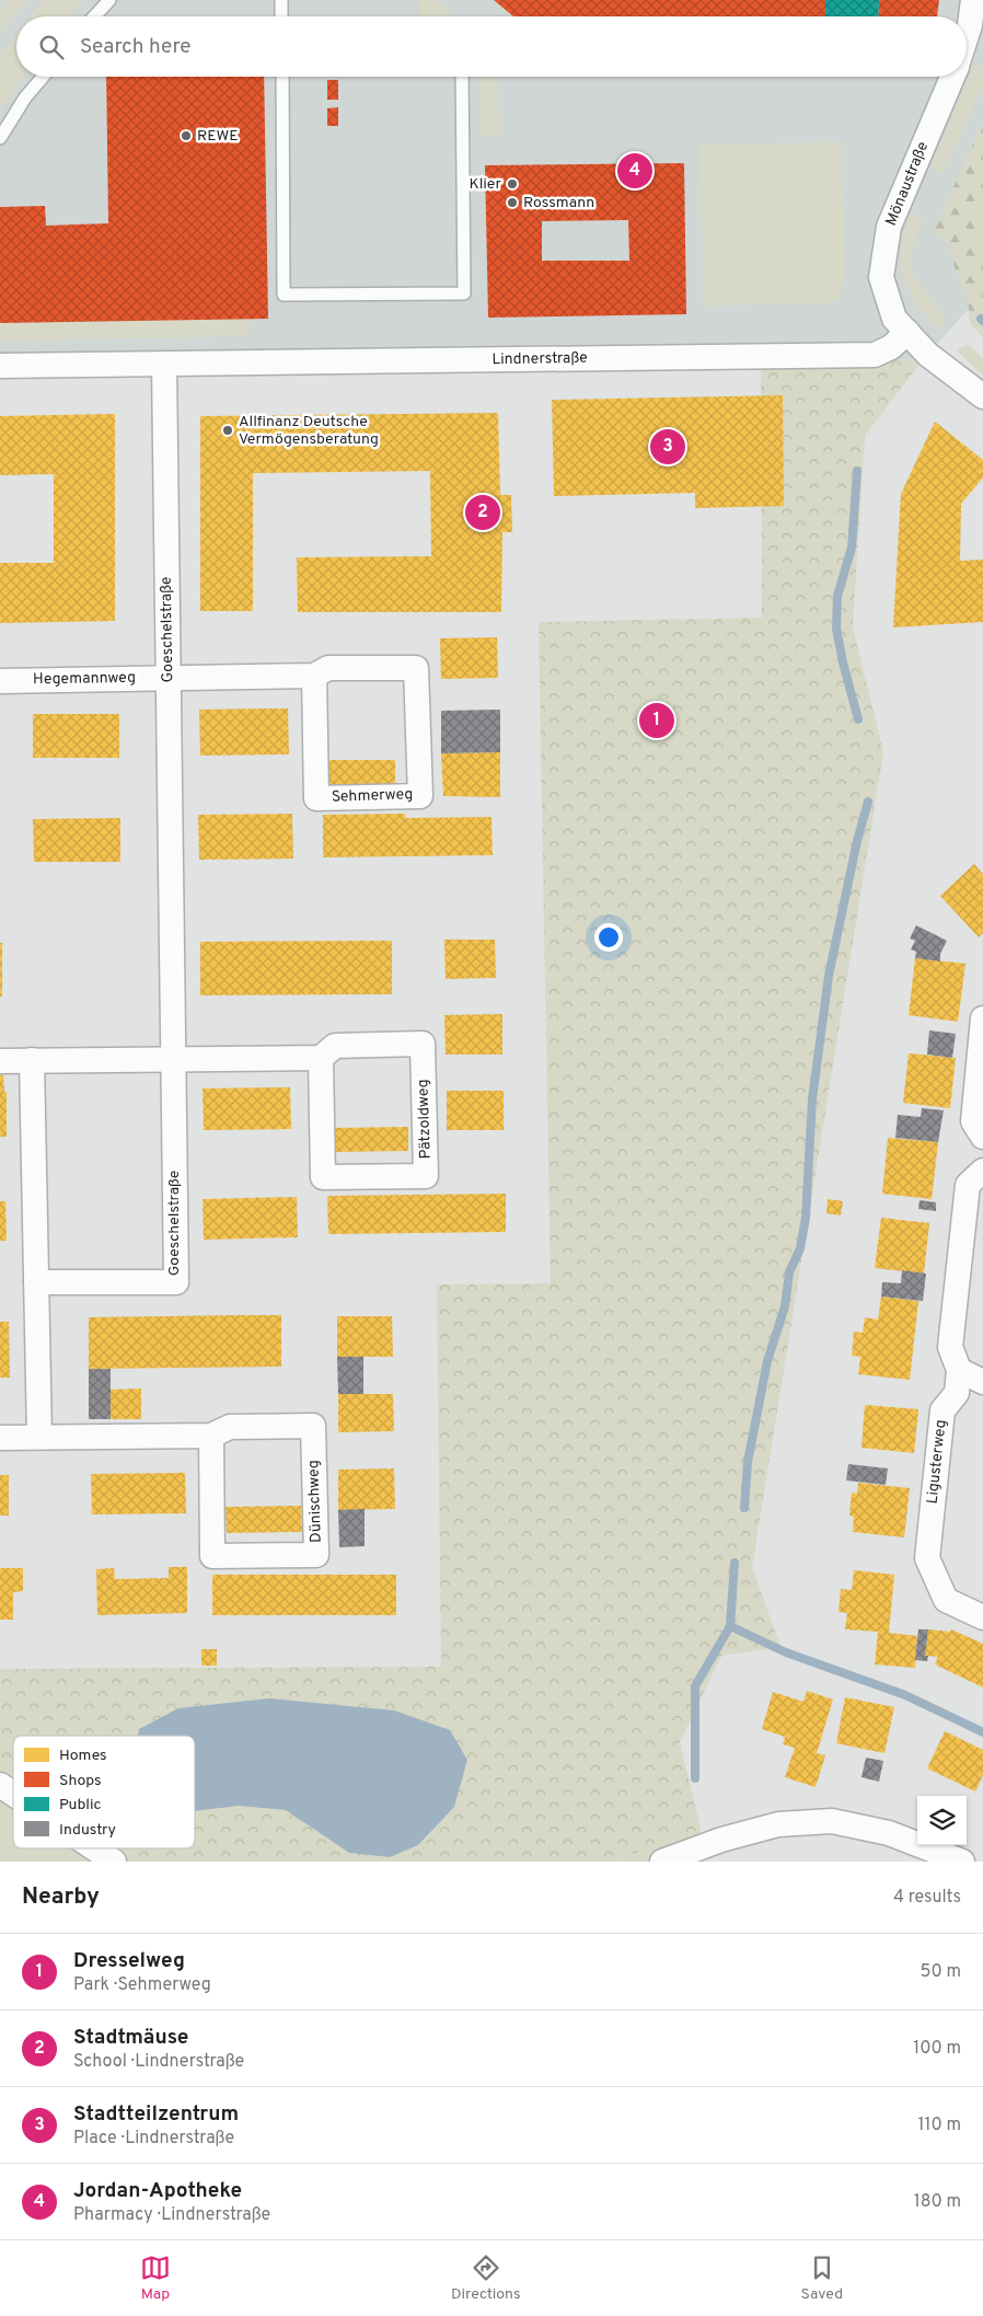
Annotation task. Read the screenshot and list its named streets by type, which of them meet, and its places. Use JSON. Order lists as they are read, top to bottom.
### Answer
{
  "streets": {
    "street": [
      "Mönaustraße",
      "Lindnerstraße",
      "Goeschelstraße",
      "Hegemannweg",
      "Sehmerweg",
      "Pätzoldweg",
      "Ligusterweg",
      "Dünischweg"
    ]
  },
  "crossings": [
    ["Mönaustraße", "Lindnerstraße"],
    ["Lindnerstraße", "Goeschelstraße"],
    ["Goeschelstraße", "Hegemannweg"],
    ["Goeschelstraße", "Sehmerweg"],
    ["Goeschelstraße", "Pätzoldweg"],
    ["Hegemannweg", "Sehmerweg"]
  ],
  "places": [
    "REWE",
    "Klier",
    "Rossmann",
    "Allfinanz Deutsche Vermögensberatung"
  ],
  "legend": [
    "Homes",
    "Shops",
    "Public",
    "Industry"
  ],
  "page": {
    "search": "Search here",
    "pins": [
      "4",
      "3",
      "2",
      "1"
    ],
    "heading": ["Nearby", "4 results"],
    "list": [
      {
        "mark": "1",
        "name": "Dresselweg",
        "note": "Park · Sehmerweg",
        "value": "50 m"
      },
      {
        "mark": "2",
        "name": "Stadtmäuse",
        "note": "School · Lindnerstraße",
        "value": "100 m"
      },
      {
        "mark": "3",
        "name": "Stadtteilzentrum",
        "note": "Place · Lindnerstraße",
        "value": "110 m"
      },
      {
        "mark": "4",
        "name": "Jordan-Apotheke",
        "note": "Pharmacy · Lindnerstraße",
        "value": "180 m"
      }
    ],
    "nav": ["Map", "Directions", "Saved"]
  }
}
